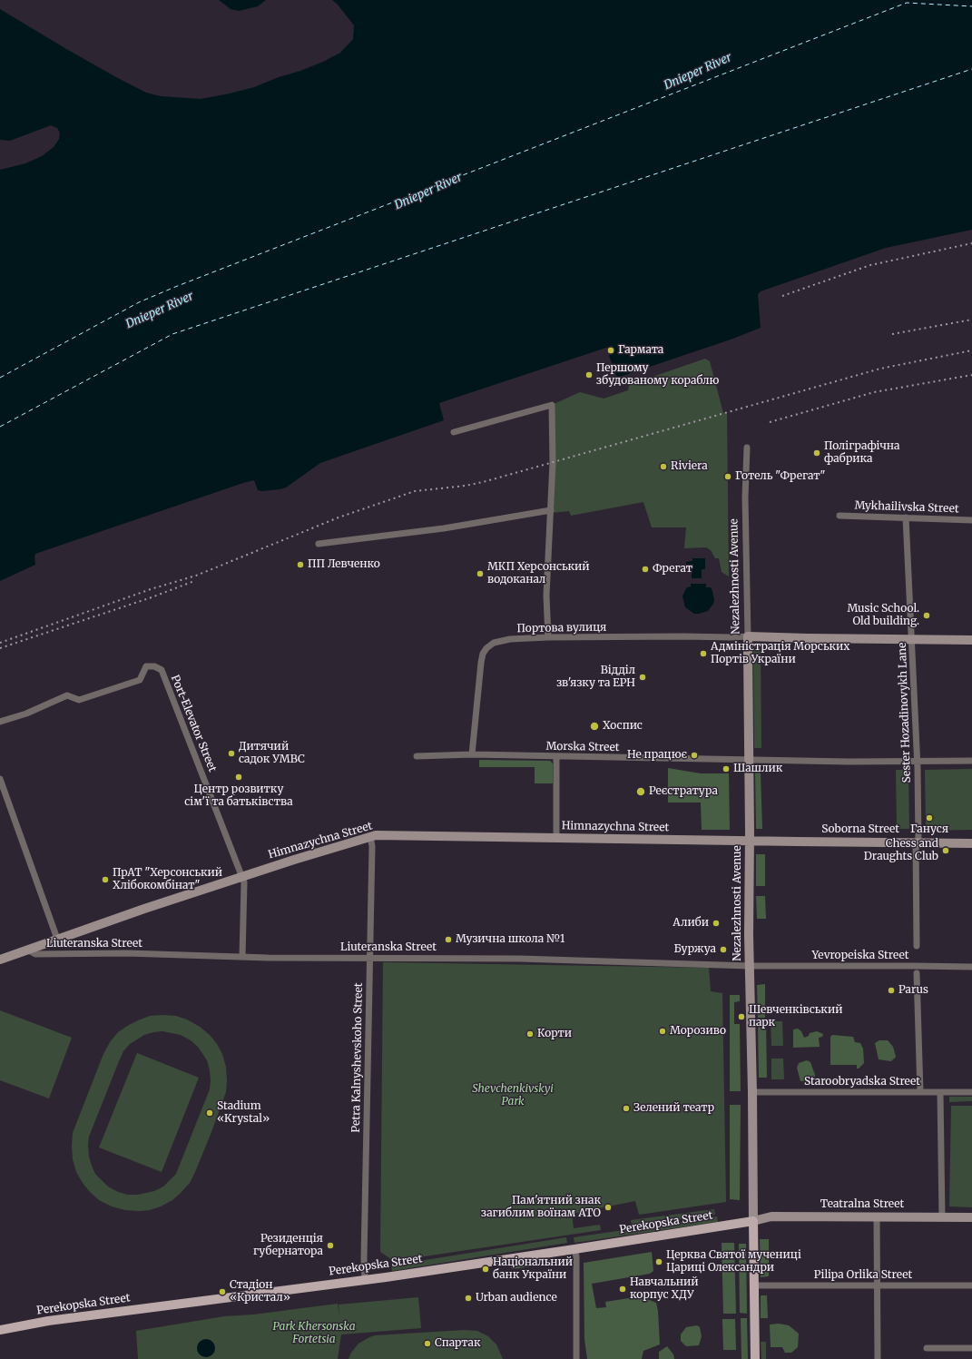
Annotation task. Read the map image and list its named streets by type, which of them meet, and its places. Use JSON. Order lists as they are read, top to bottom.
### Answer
{
  "streets": {
    "main road": ["Nezalezhnosti Avenue", "Perekopska Street"],
    "street": [
      "Mykhailivska Street",
      "Портова вулиця",
      "Sester Hozadinovykh Lane",
      "Port-Elevator Street",
      "Morska Street",
      "Himnazychna Street",
      "Soborna Street",
      "Liuteranska Street",
      "Yevropeiska Street",
      "Petra Kalnyshevskoho Street",
      "Staroobryadska Street",
      "Teatralna Street",
      "Pilipa Orlika Street"
    ]
  },
  "crossings": [
    ["Mykhailivska Street", "Sester Hozadinovykh Lane"],
    ["Nezalezhnosti Avenue", "Портова вулиця"],
    ["Nezalezhnosti Avenue", "Morska Street"],
    ["Nezalezhnosti Avenue", "Himnazychna Street"],
    ["Nezalezhnosti Avenue", "Soborna Street"],
    ["Nezalezhnosti Avenue", "Liuteranska Street"],
    ["Nezalezhnosti Avenue", "Yevropeiska Street"],
    ["Nezalezhnosti Avenue", "Staroobryadska Street"],
    ["Nezalezhnosti Avenue", "Teatralna Street"],
    ["Nezalezhnosti Avenue", "Perekopska Street"],
    ["Nezalezhnosti Avenue", "Pilipa Orlika Street"],
    ["Портова вулиця", "Morska Street"],
    ["Sester Hozadinovykh Lane", "Morska Street"],
    ["Sester Hozadinovykh Lane", "Soborna Street"],
    ["Port-Elevator Street", "Himnazychna Street"],
    ["Port-Elevator Street", "Liuteranska Street"],
    ["Himnazychna Street", "Soborna Street"],
    ["Himnazychna Street", "Liuteranska Street"],
    ["Himnazychna Street", "Petra Kalnyshevskoho Street"],
    ["Liuteranska Street", "Yevropeiska Street"],
    ["Liuteranska Street", "Petra Kalnyshevskoho Street"],
    ["Petra Kalnyshevskoho Street", "Perekopska Street"],
    ["Teatralna Street", "Perekopska Street"]
  ],
  "water": ["Dnieper River"],
  "parks": ["Shevchenkivskyi Park", "Park Khersonska Fortetsia"],
  "places": [
    "Гармата",
    "Першому збудованому кораблю",
    "Поліграфічна фабрика",
    "Riviera",
    "Готель \"Фрегат\"",
    "ПП Левченко",
    "Фрегат",
    "МКП Херсонський водоканал",
    "Music School. Old building.",
    "Адміністрація Морських Портів України",
    "Відділ зв'язку та ЕРН",
    "Хоспис",
    "Дитячий садок УМВС",
    "Не працює",
    "Шашлик",
    "Центр розвитку сім'ї та батьківства",
    "Реєстратура",
    "Гануся",
    "Chess and Draughts Club",
    "ПрАТ \"Херсонський Хлібокомбінат\"",
    "Алиби",
    "Музична школа №1",
    "Буржуа",
    "Parus",
    "Шевченківський парк",
    "Морозиво",
    "Корти",
    "Зелений театр",
    "Stadium «Krystal»",
    "Пам'ятний знак загиблим воїнам АТО",
    "Резиденція губернатора",
    "Церква Святої мучениці Цариці Олександри",
    "Національний банк України",
    "Навчальний корпус ХДУ",
    "Стадіон «Кристал»",
    "Urban audience",
    "Спартак"
  ]
}
